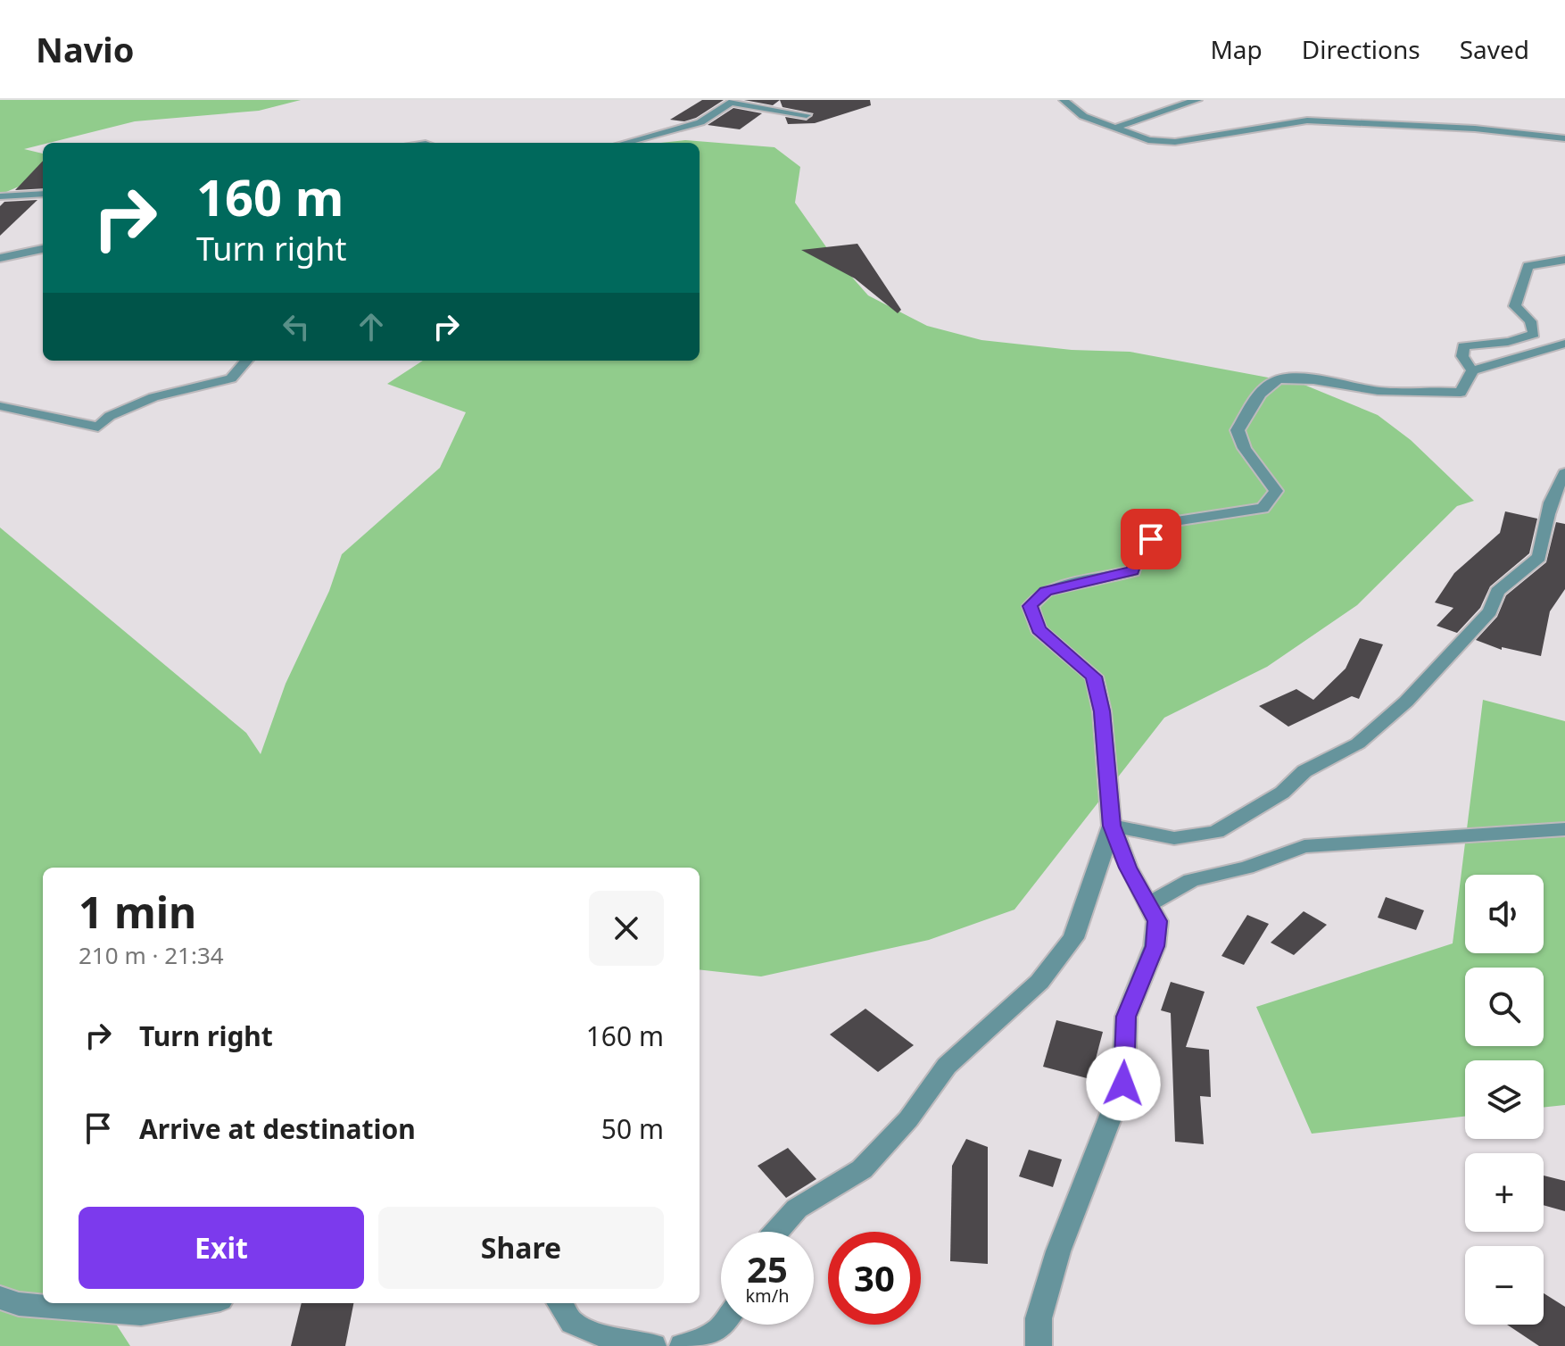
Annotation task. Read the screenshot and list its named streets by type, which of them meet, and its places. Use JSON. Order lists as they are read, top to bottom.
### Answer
{
  "page": {
    "header": "Navio",
    "nav": ["Map", "Directions", "Saved"],
    "turn": ["160 m", "Turn right"],
    "heading": ["1 min", "210 m · 21:34"],
    "map_buttons": ["+", "−"],
    "list": [
      {
        "name": "Turn right",
        "value": "160 m"
      },
      {
        "name": "Arrive at destination",
        "value": "50 m"
      }
    ],
    "buttons": ["Exit", "Share"],
    "speed": "25 km/h",
    "limit": "30"
  }
}
